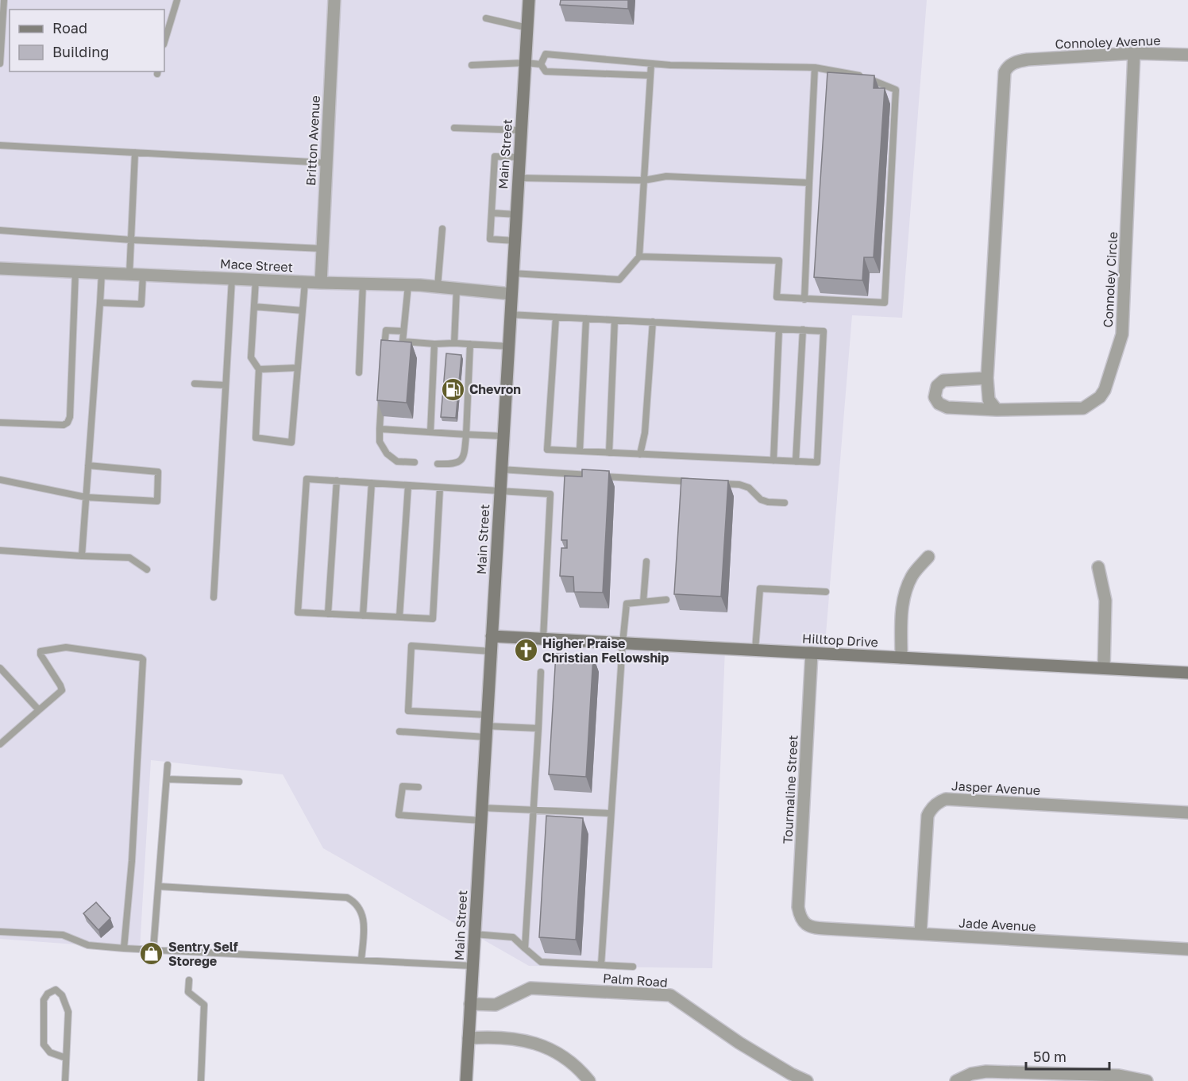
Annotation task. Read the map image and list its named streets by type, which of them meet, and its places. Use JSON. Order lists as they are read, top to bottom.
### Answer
{
  "streets": {
    "main road": ["Main Street", "Hilltop Drive"],
    "street": [
      "Connoley Avenue",
      "Britton Avenue",
      "Mace Street",
      "Connoley Circle",
      "Jasper Avenue",
      "Tourmaline Street",
      "Jade Avenue",
      "Palm Road"
    ]
  },
  "crossings": [
    ["Connoley Avenue", "Connoley Circle"],
    ["Britton Avenue", "Mace Street"],
    ["Main Street", "Mace Street"],
    ["Main Street", "Hilltop Drive"],
    ["Main Street", "Palm Road"],
    ["Hilltop Drive", "Tourmaline Street"],
    ["Jasper Avenue", "Jade Avenue"],
    ["Tourmaline Street", "Jade Avenue"]
  ],
  "places": {
    "fuel station": ["Chevron"],
    "church": ["Higher Praise Christian Fellowship"],
    "shop": ["Sentry Self Storege"]
  },
  "legend": ["Road", "Building"],
  "scale_bar": "50 m"
}
